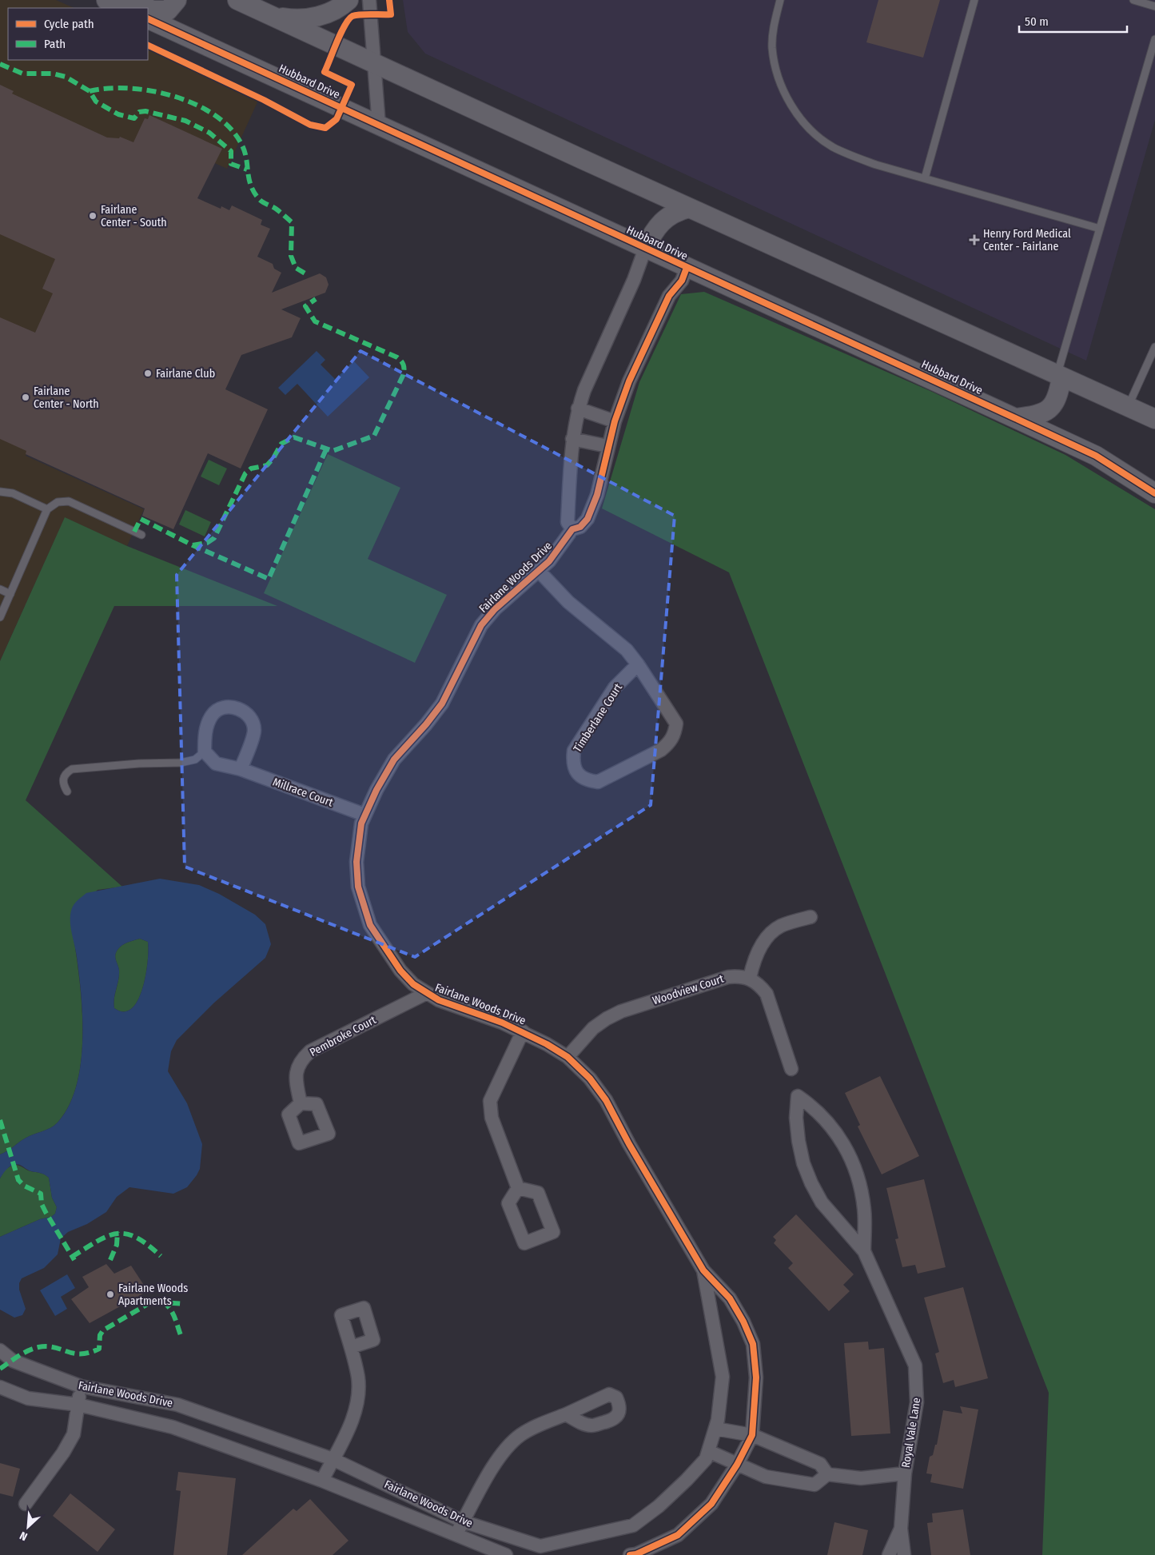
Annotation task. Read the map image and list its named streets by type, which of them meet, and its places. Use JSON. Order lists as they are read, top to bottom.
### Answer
{
  "streets": {
    "street": [
      "Hubbard Drive",
      "Fairlane Woods Drive",
      "Timberlane Court",
      "Millrace Court",
      "Woodview Court",
      "Pembroke Court",
      "Royal Vale Lane"
    ]
  },
  "crossings": [
    ["Hubbard Drive", "Fairlane Woods Drive"],
    ["Fairlane Woods Drive", "Timberlane Court"],
    ["Fairlane Woods Drive", "Millrace Court"],
    ["Fairlane Woods Drive", "Woodview Court"],
    ["Fairlane Woods Drive", "Pembroke Court"]
  ],
  "places": {
    "other": [
      "Fairlane Center - South",
      "Fairlane Club",
      "Fairlane Center - North",
      "Fairlane Woods Apartments"
    ],
    "health": ["Henry Ford Medical Center - Fairlane"]
  },
  "legend": ["Cycle path", "Path"],
  "scale_bar": "50 m",
  "north": "bottom left"
}
